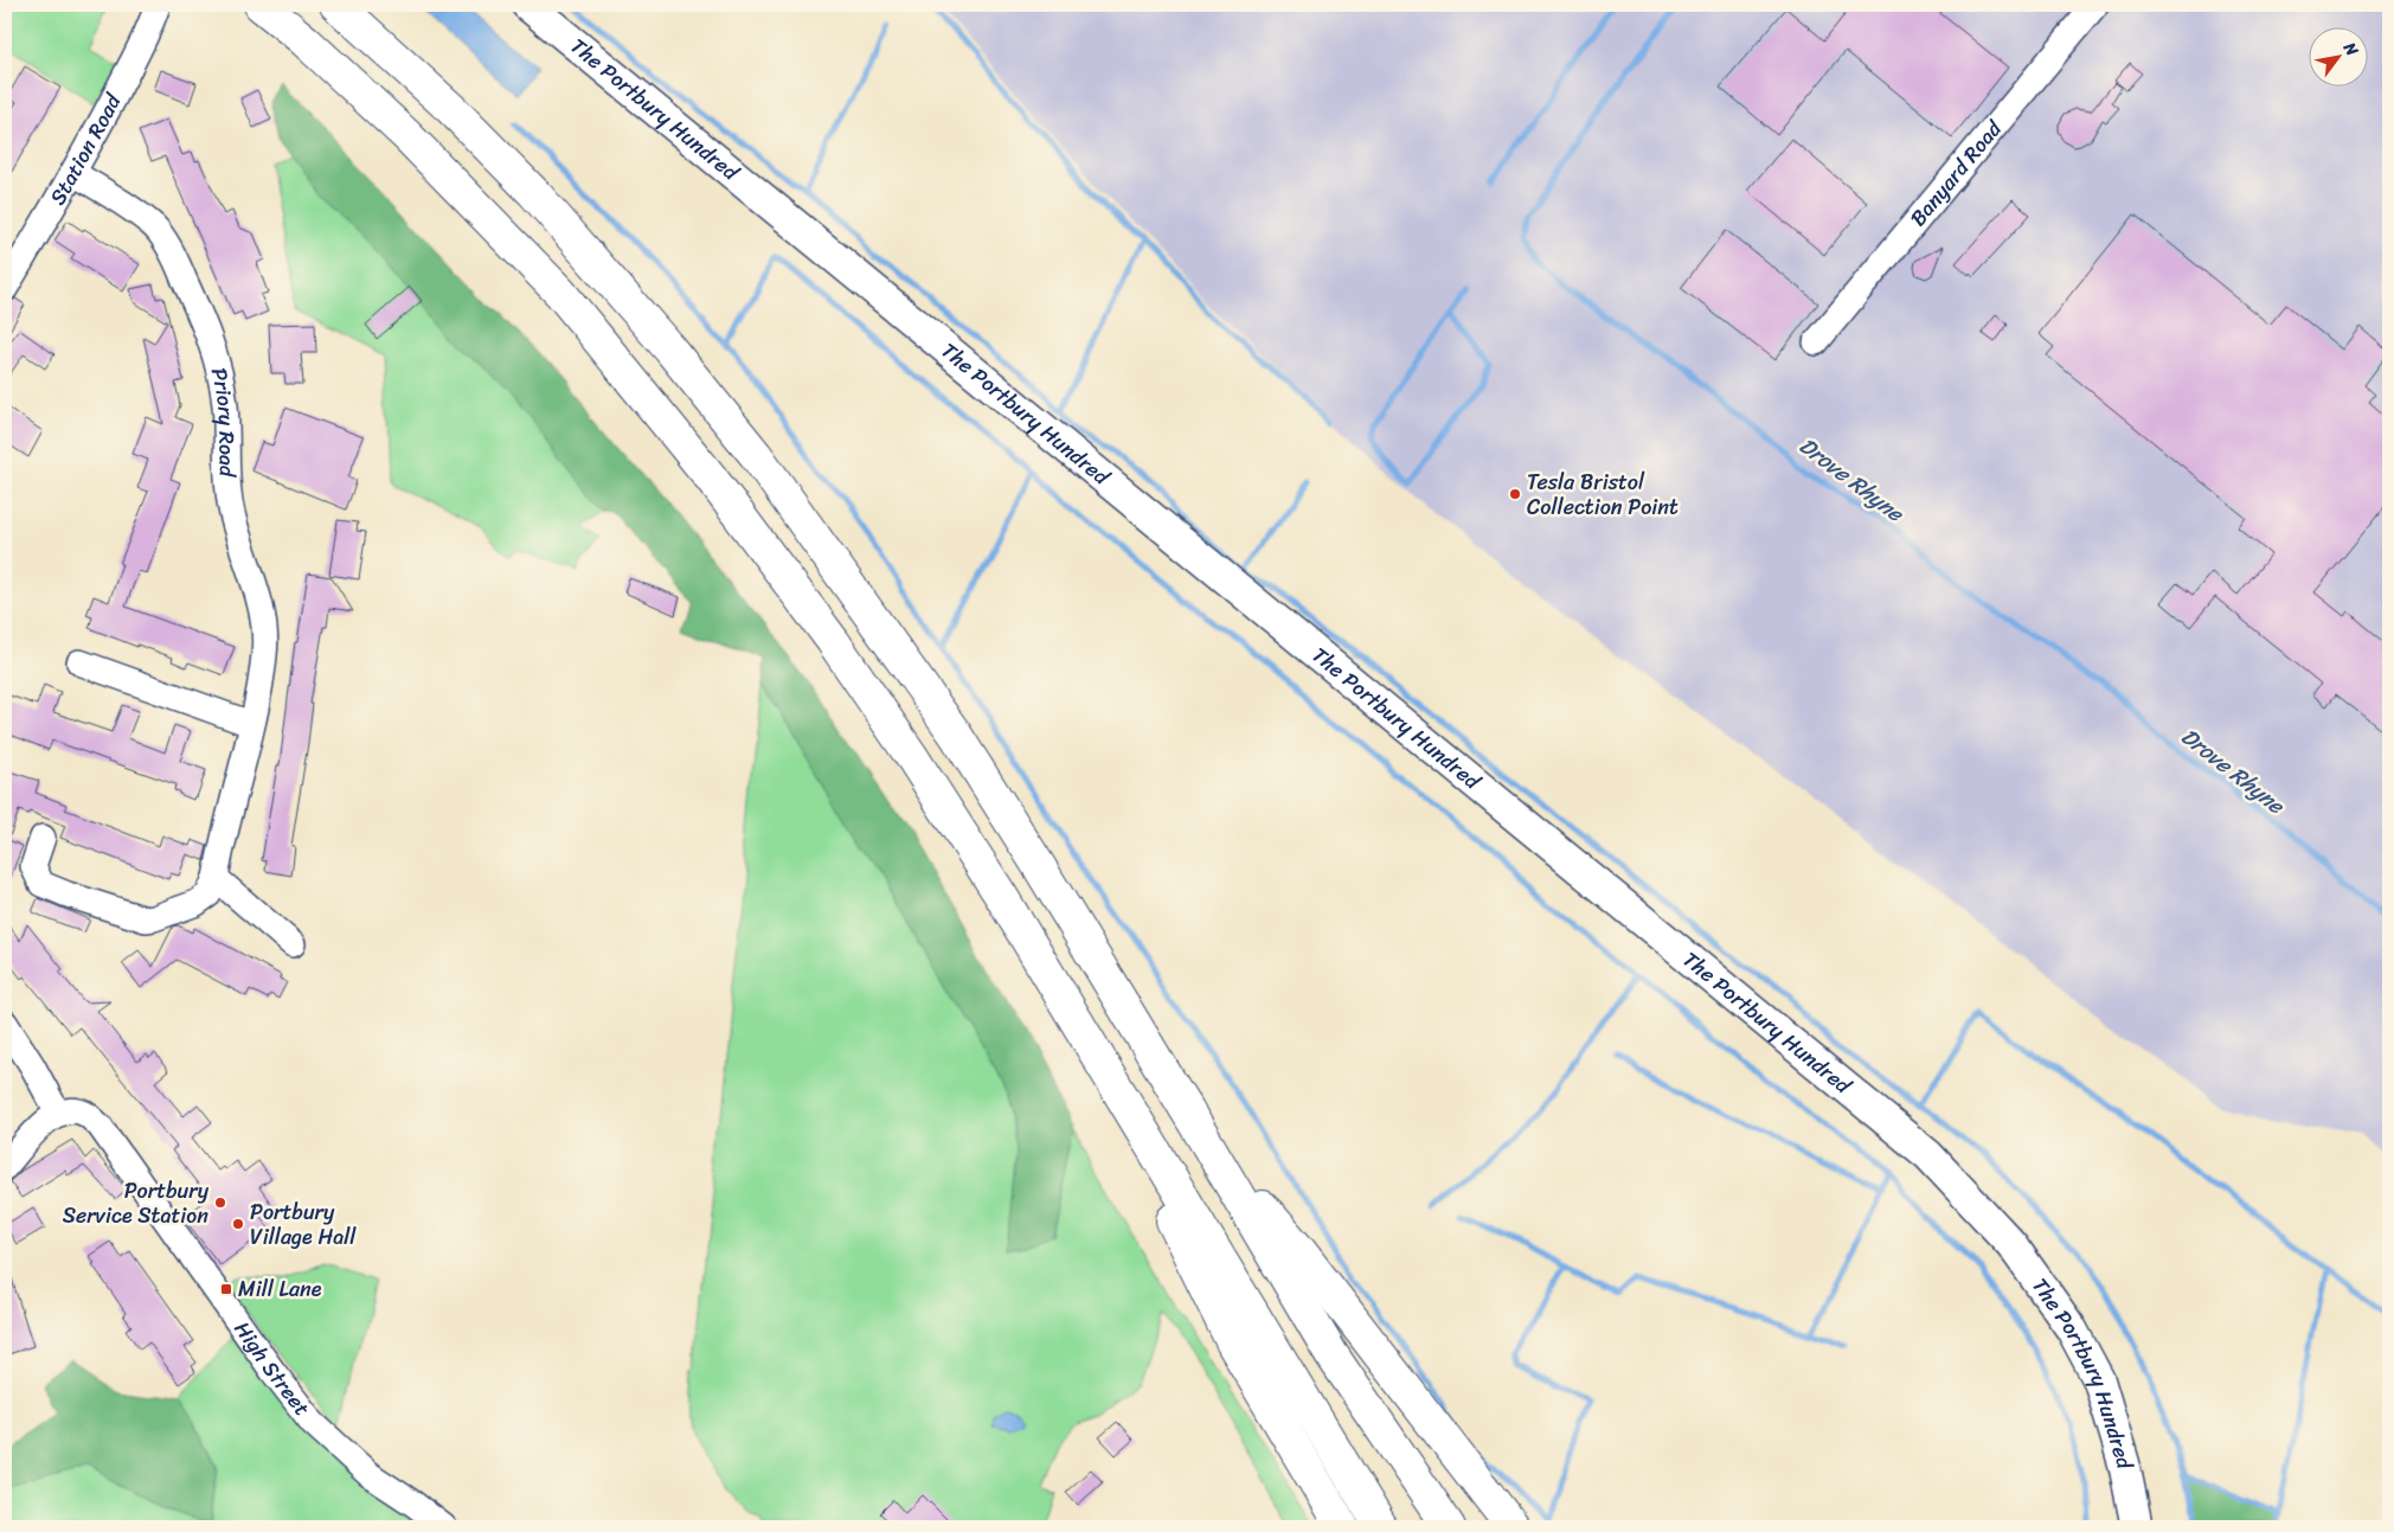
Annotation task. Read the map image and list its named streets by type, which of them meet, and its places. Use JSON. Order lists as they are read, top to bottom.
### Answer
{
  "streets": {
    "main road": ["The Portbury Hundred"],
    "street": [
      "Station Road",
      "Banyard Road",
      "Priory Road",
      "High Street"
    ]
  },
  "crossings": [
    ["Station Road", "Priory Road"]
  ],
  "water": ["Drove Rhyne"],
  "places": {
    "other": ["Tesla Bristol Collection Point", "Portbury Service Station", "Portbury Village Hall"],
    "transit": ["Mill Lane"]
  },
  "north": "top right"
}
